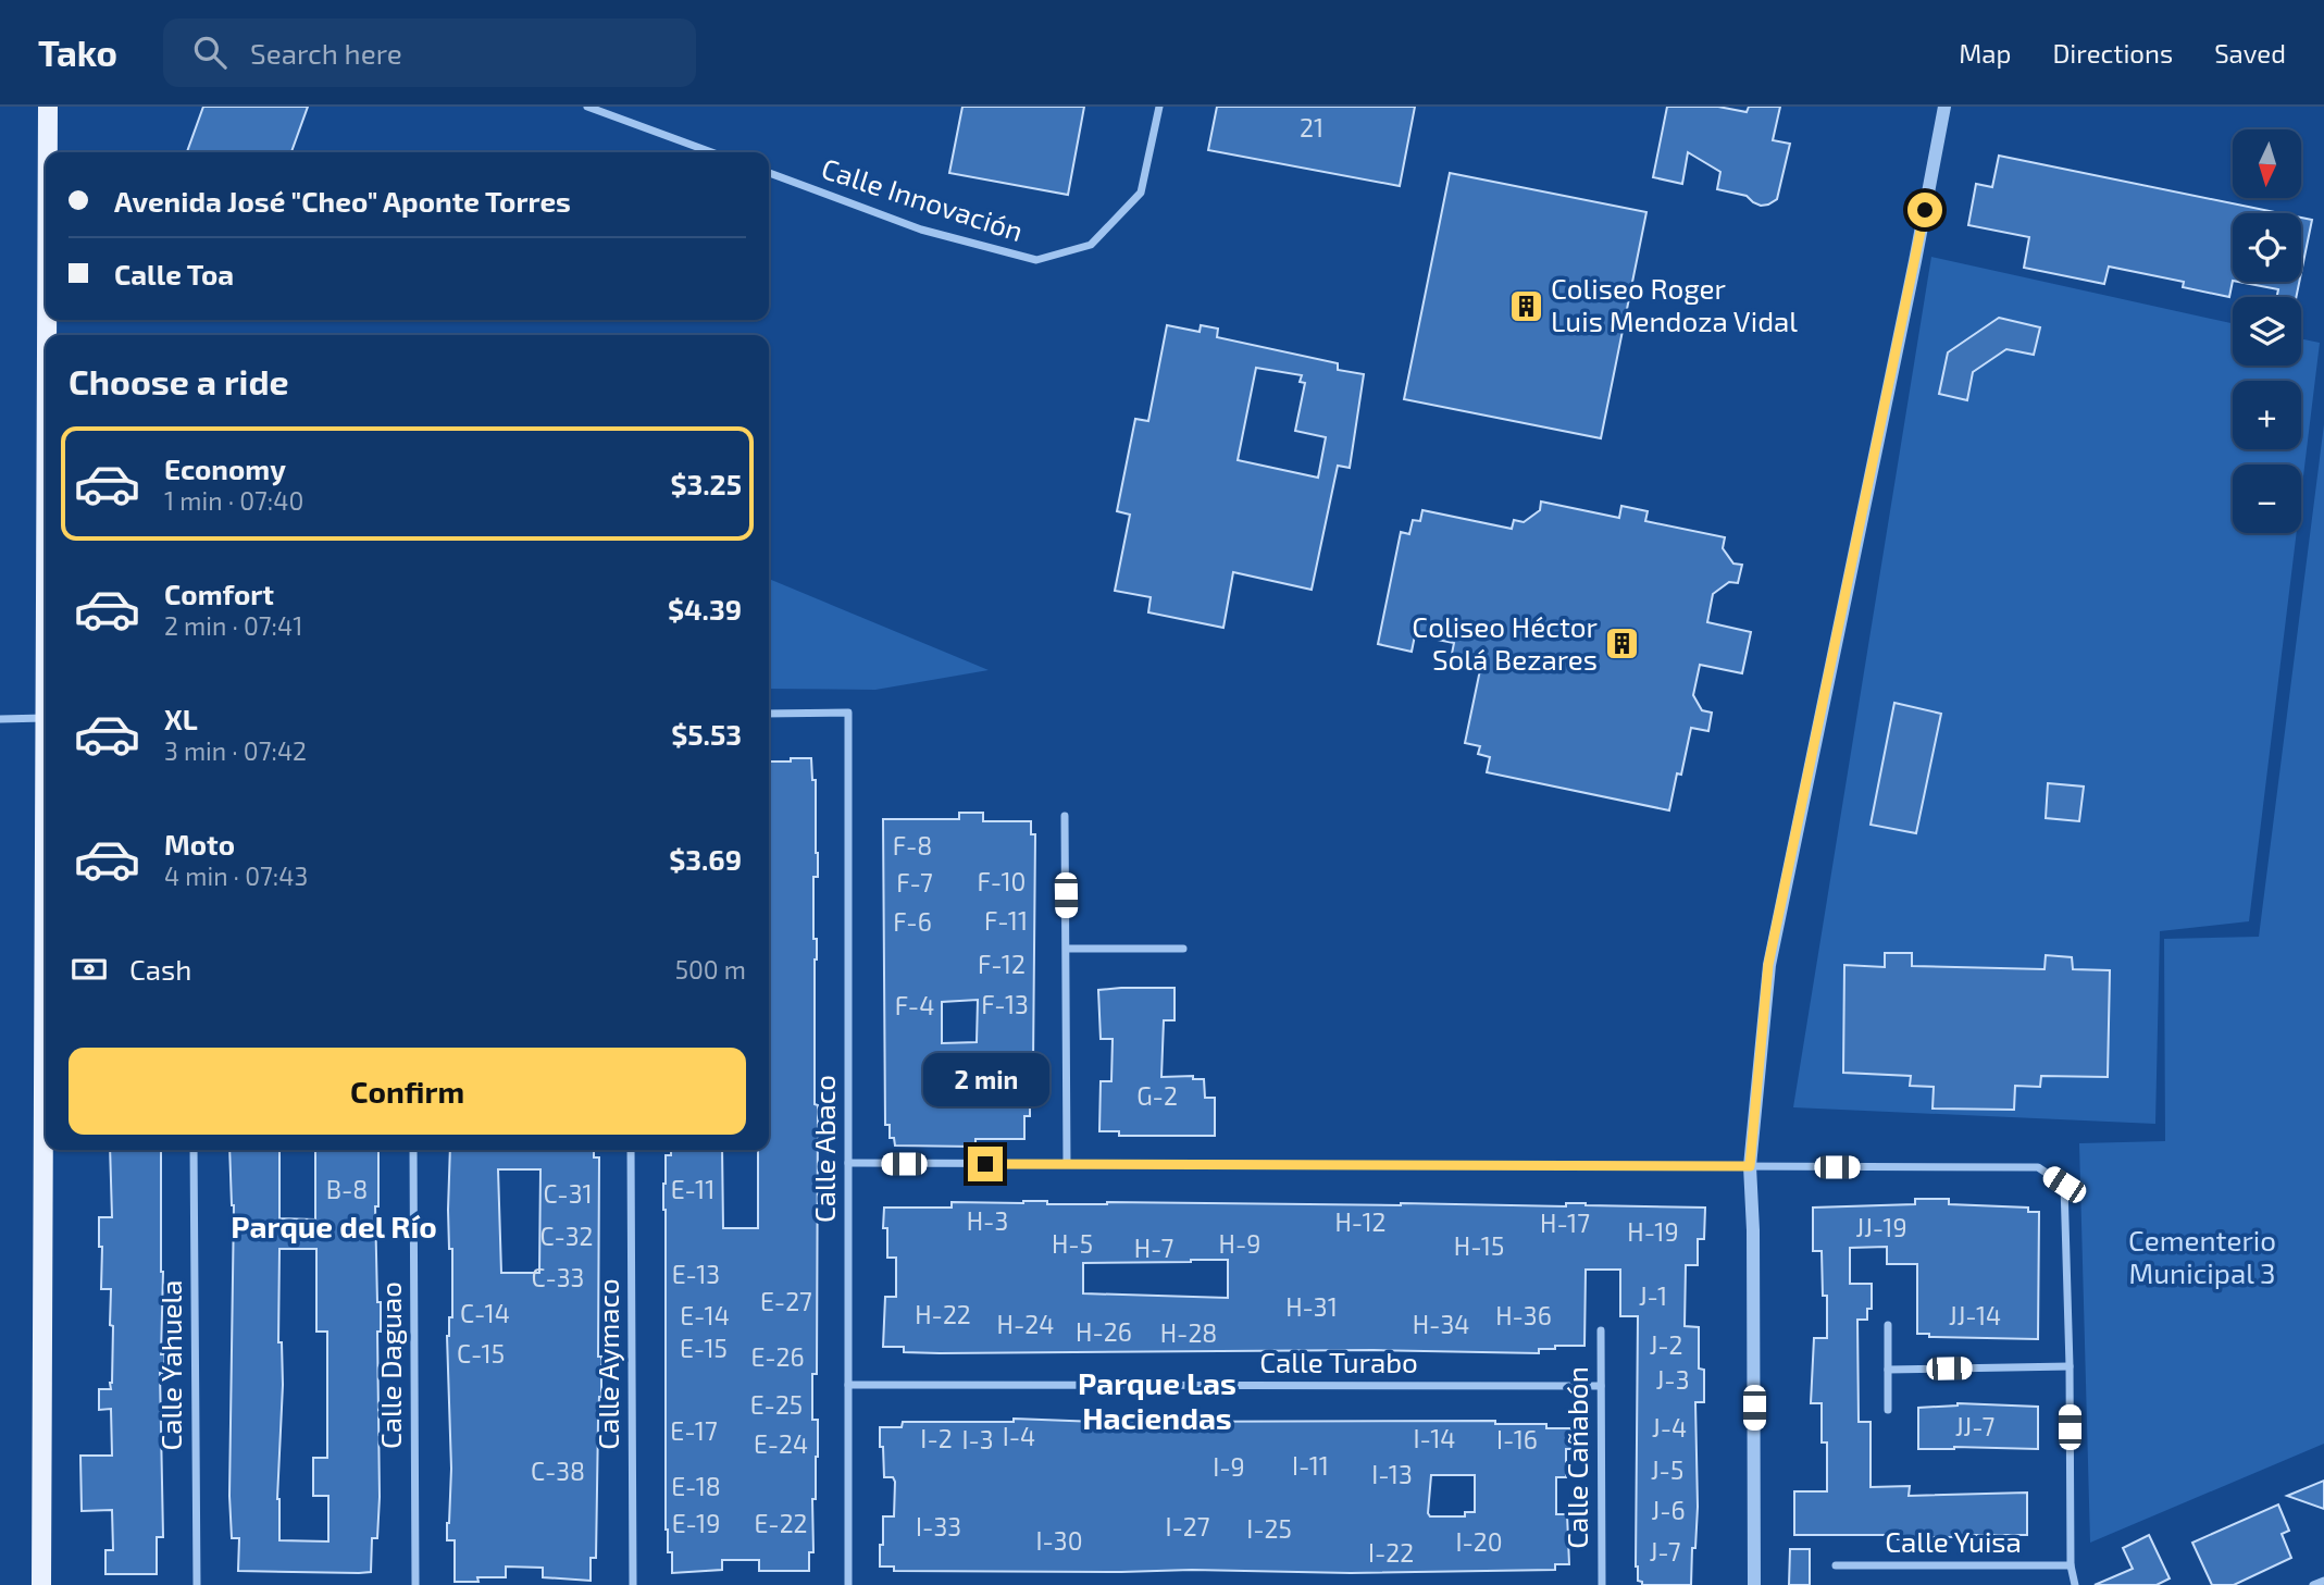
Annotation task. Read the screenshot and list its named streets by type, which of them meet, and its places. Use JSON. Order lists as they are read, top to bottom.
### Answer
{
  "streets": {
    "street": [
      "Calle Innovación",
      "Calle Abaco",
      "Calle Turabo",
      "Calle Aymaco",
      "Calle Yahuela",
      "Calle Daguao",
      "Calle Cañabón",
      "Calle Yuisa"
    ]
  },
  "crossings": [
    ["Calle Abaco", "Calle Turabo"],
    ["Calle Turabo", "Calle Cañabón"]
  ],
  "districts": ["Parque del Río", "Parque Las Haciendas"],
  "parks": ["Cementerio Municipal 3"],
  "places": {
    "building": ["Coliseo Roger Luis Mendoza Vidal", "Coliseo Héctor Solá Bezares"]
  },
  "house_numbers": [
    "21",
    "F-8",
    "F-10",
    "F-7",
    "F-11",
    "F-6",
    "F-12",
    "F-13",
    "F-4",
    "G-2",
    "B-8",
    "E-11",
    "C-31",
    "H-3",
    "H-12",
    "H-17",
    "JJ-19",
    "H-19",
    "C-32",
    "H-5",
    "H-9",
    "H-15",
    "H-7",
    "E-13",
    "C-33",
    "J-1",
    "E-27",
    "H-31",
    "C-14",
    "H-22",
    "E-14",
    "H-36",
    "JJ-14",
    "H-24",
    "H-34",
    "H-26",
    "H-28",
    "J-2",
    "E-15",
    "C-15",
    "E-26",
    "J-3",
    "E-25",
    "JJ-7",
    "J-4",
    "E-17",
    "I-4",
    "I-2",
    "I-14",
    "I-3",
    "I-16",
    "E-24",
    "I-11",
    "I-9",
    "J-5",
    "C-38",
    "I-13",
    "E-18",
    "J-6",
    "E-19",
    "E-22",
    "I-33",
    "I-27",
    "I-25",
    "I-30",
    "I-20",
    "J-7",
    "I-22"
  ],
  "north": "bottom",
  "page": {
    "header": "Tako",
    "search": "Search here",
    "nav": ["Map", "Directions", "Saved"],
    "map_buttons": ["+", "−"],
    "banner": ["Avenida José \"Cheo\" Aponte Torres", "Calle Toa"],
    "heading": "Choose a ride",
    "list": [
      {
        "name": "Economy",
        "note": "1 min · 07:40",
        "value": "$3.25"
      },
      {
        "name": "Comfort",
        "note": "2 min · 07:41",
        "value": "$4.39"
      },
      {
        "name": "XL",
        "note": "3 min · 07:42",
        "value": "$5.53"
      },
      {
        "name": "Moto",
        "note": "4 min · 07:43",
        "value": "$3.69"
      }
    ],
    "pay": ["Cash", "500 m"],
    "buttons": "Confirm",
    "bubble": "2 min"
  }
}
